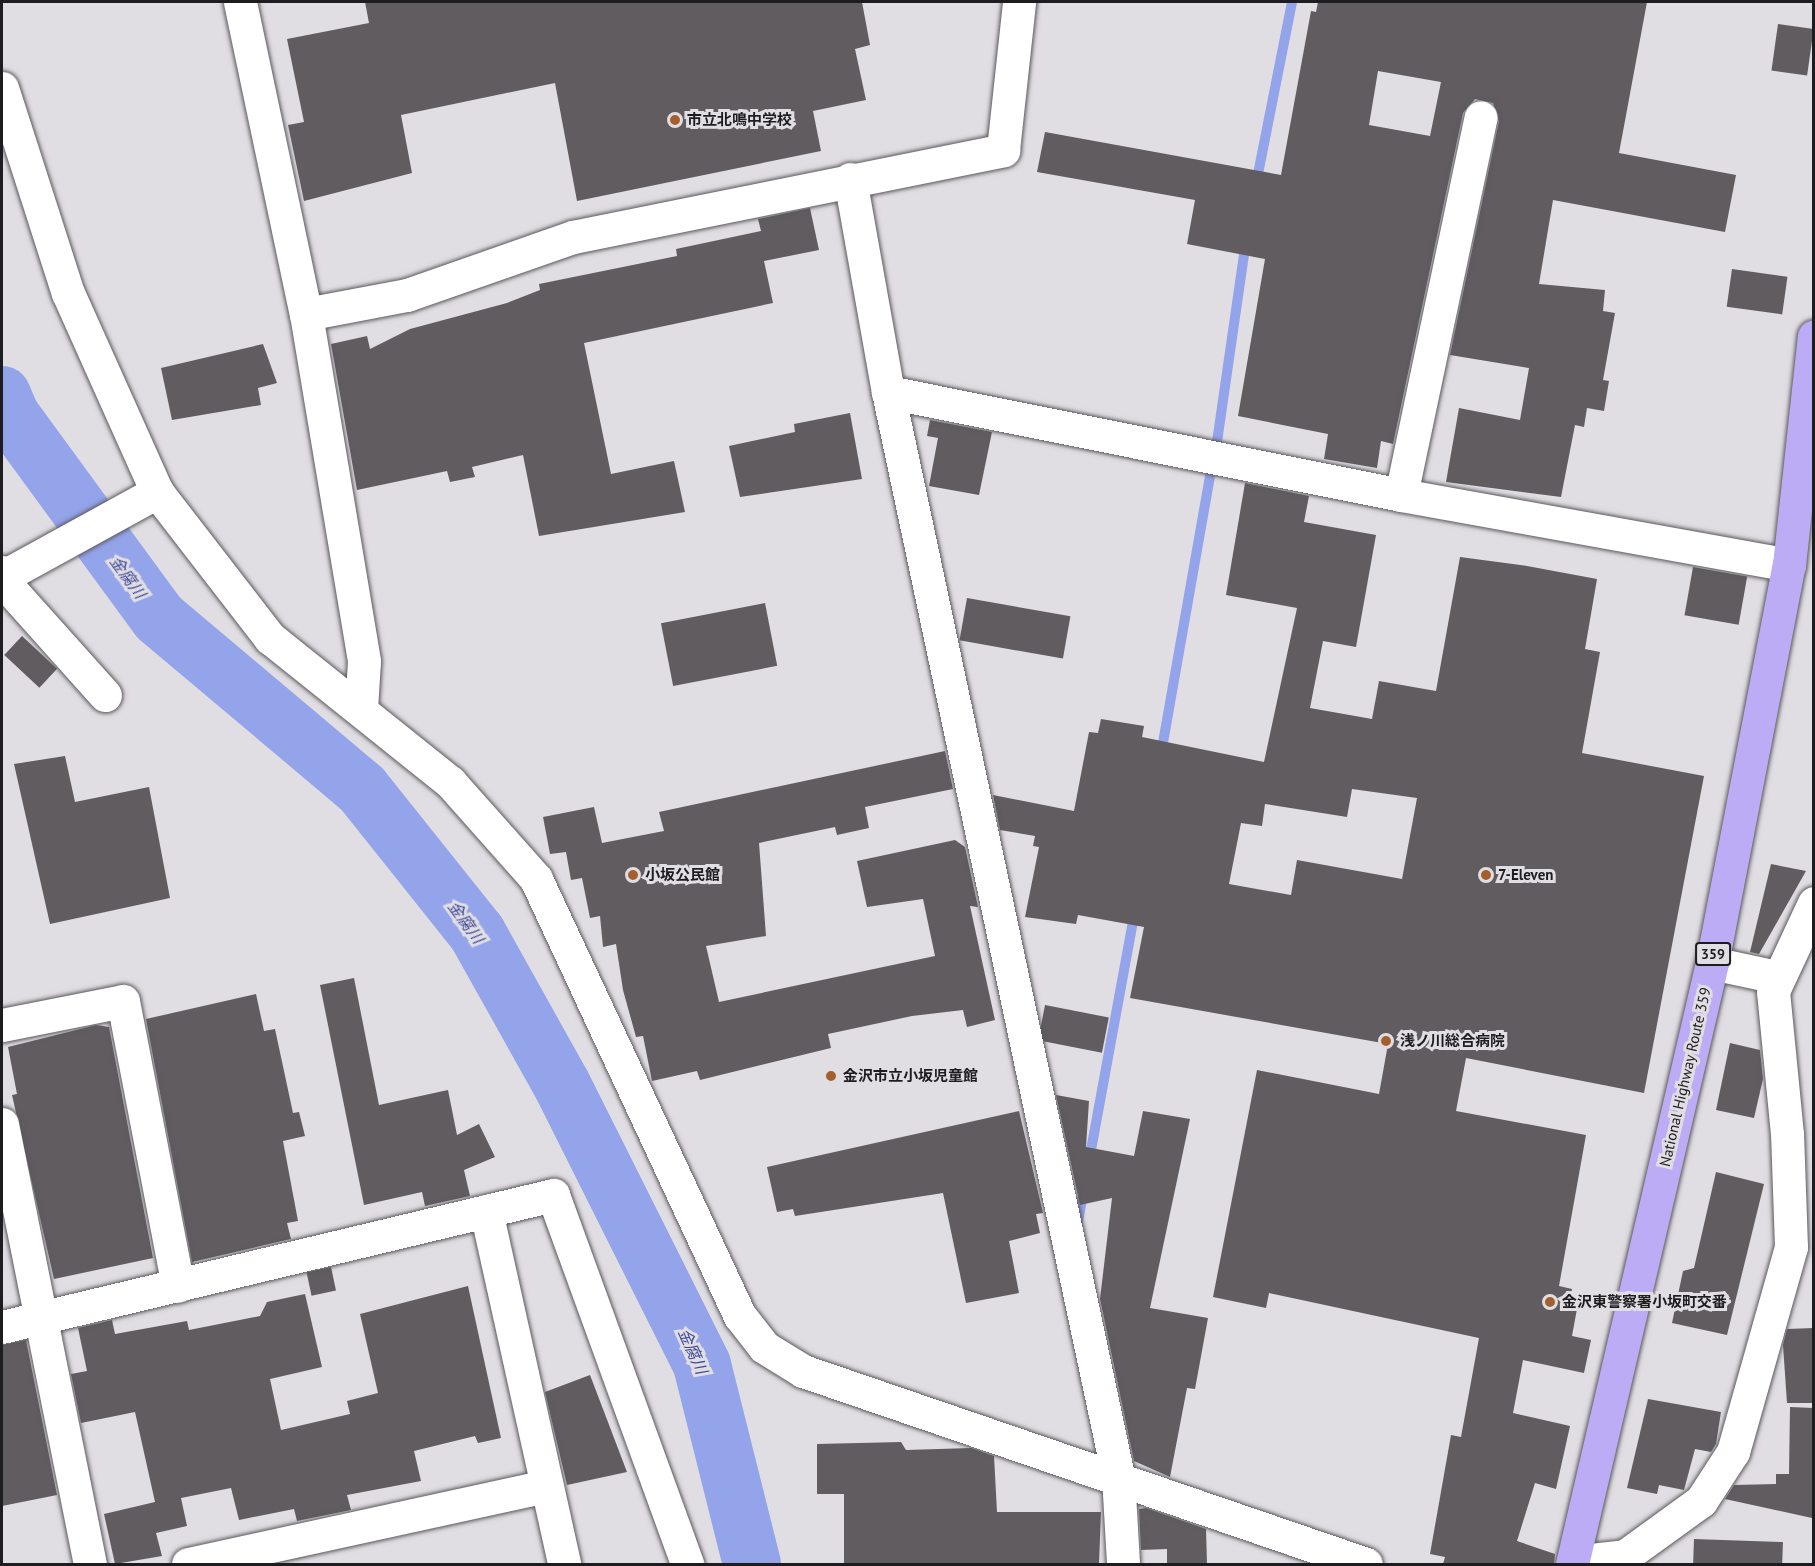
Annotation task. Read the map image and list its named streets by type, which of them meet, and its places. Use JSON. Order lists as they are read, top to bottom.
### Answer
{
  "streets": {
    "highway": ["359", "National Highway Route 359"]
  },
  "water": ["金腐川"],
  "places": [
    "市立北鳴中学校",
    "小坂公民館",
    "7-Eleven",
    "浅ノ川総合病院",
    "金沢市立小坂児童館",
    "金沢東警察署小坂町交番"
  ]
}
